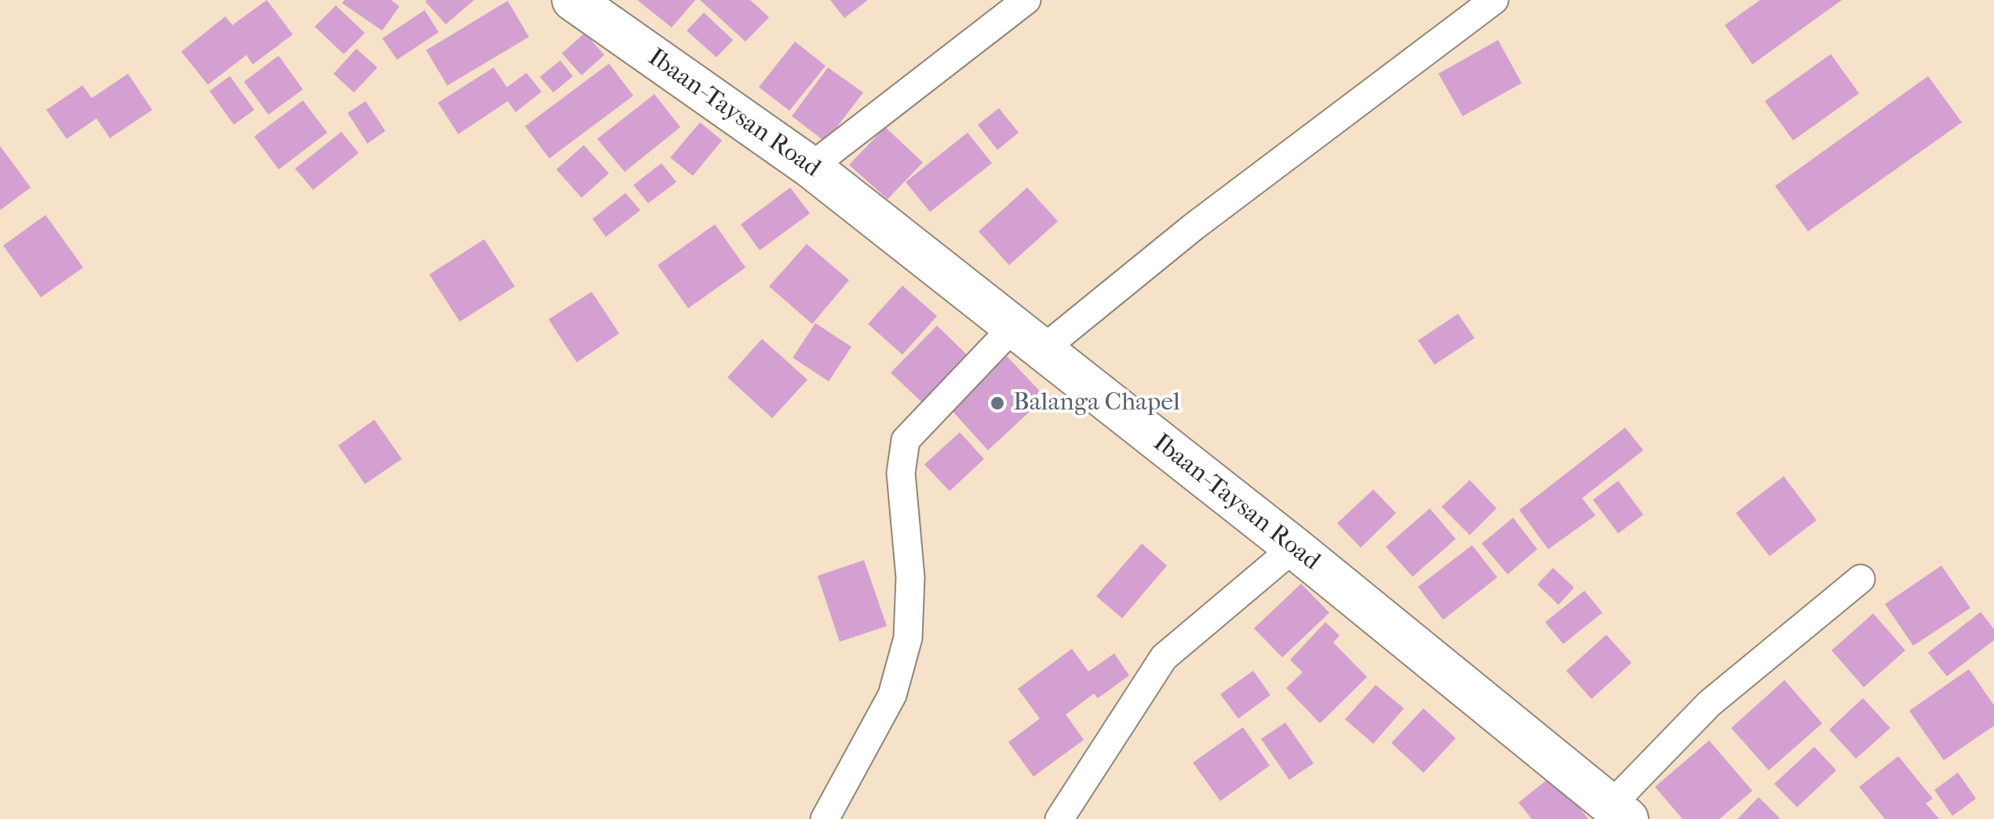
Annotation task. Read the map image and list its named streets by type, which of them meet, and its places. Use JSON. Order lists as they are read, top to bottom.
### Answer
{
  "streets": {
    "main road": ["Ibaan-Taysan Road"]
  },
  "places": ["Balanga Chapel"]
}
